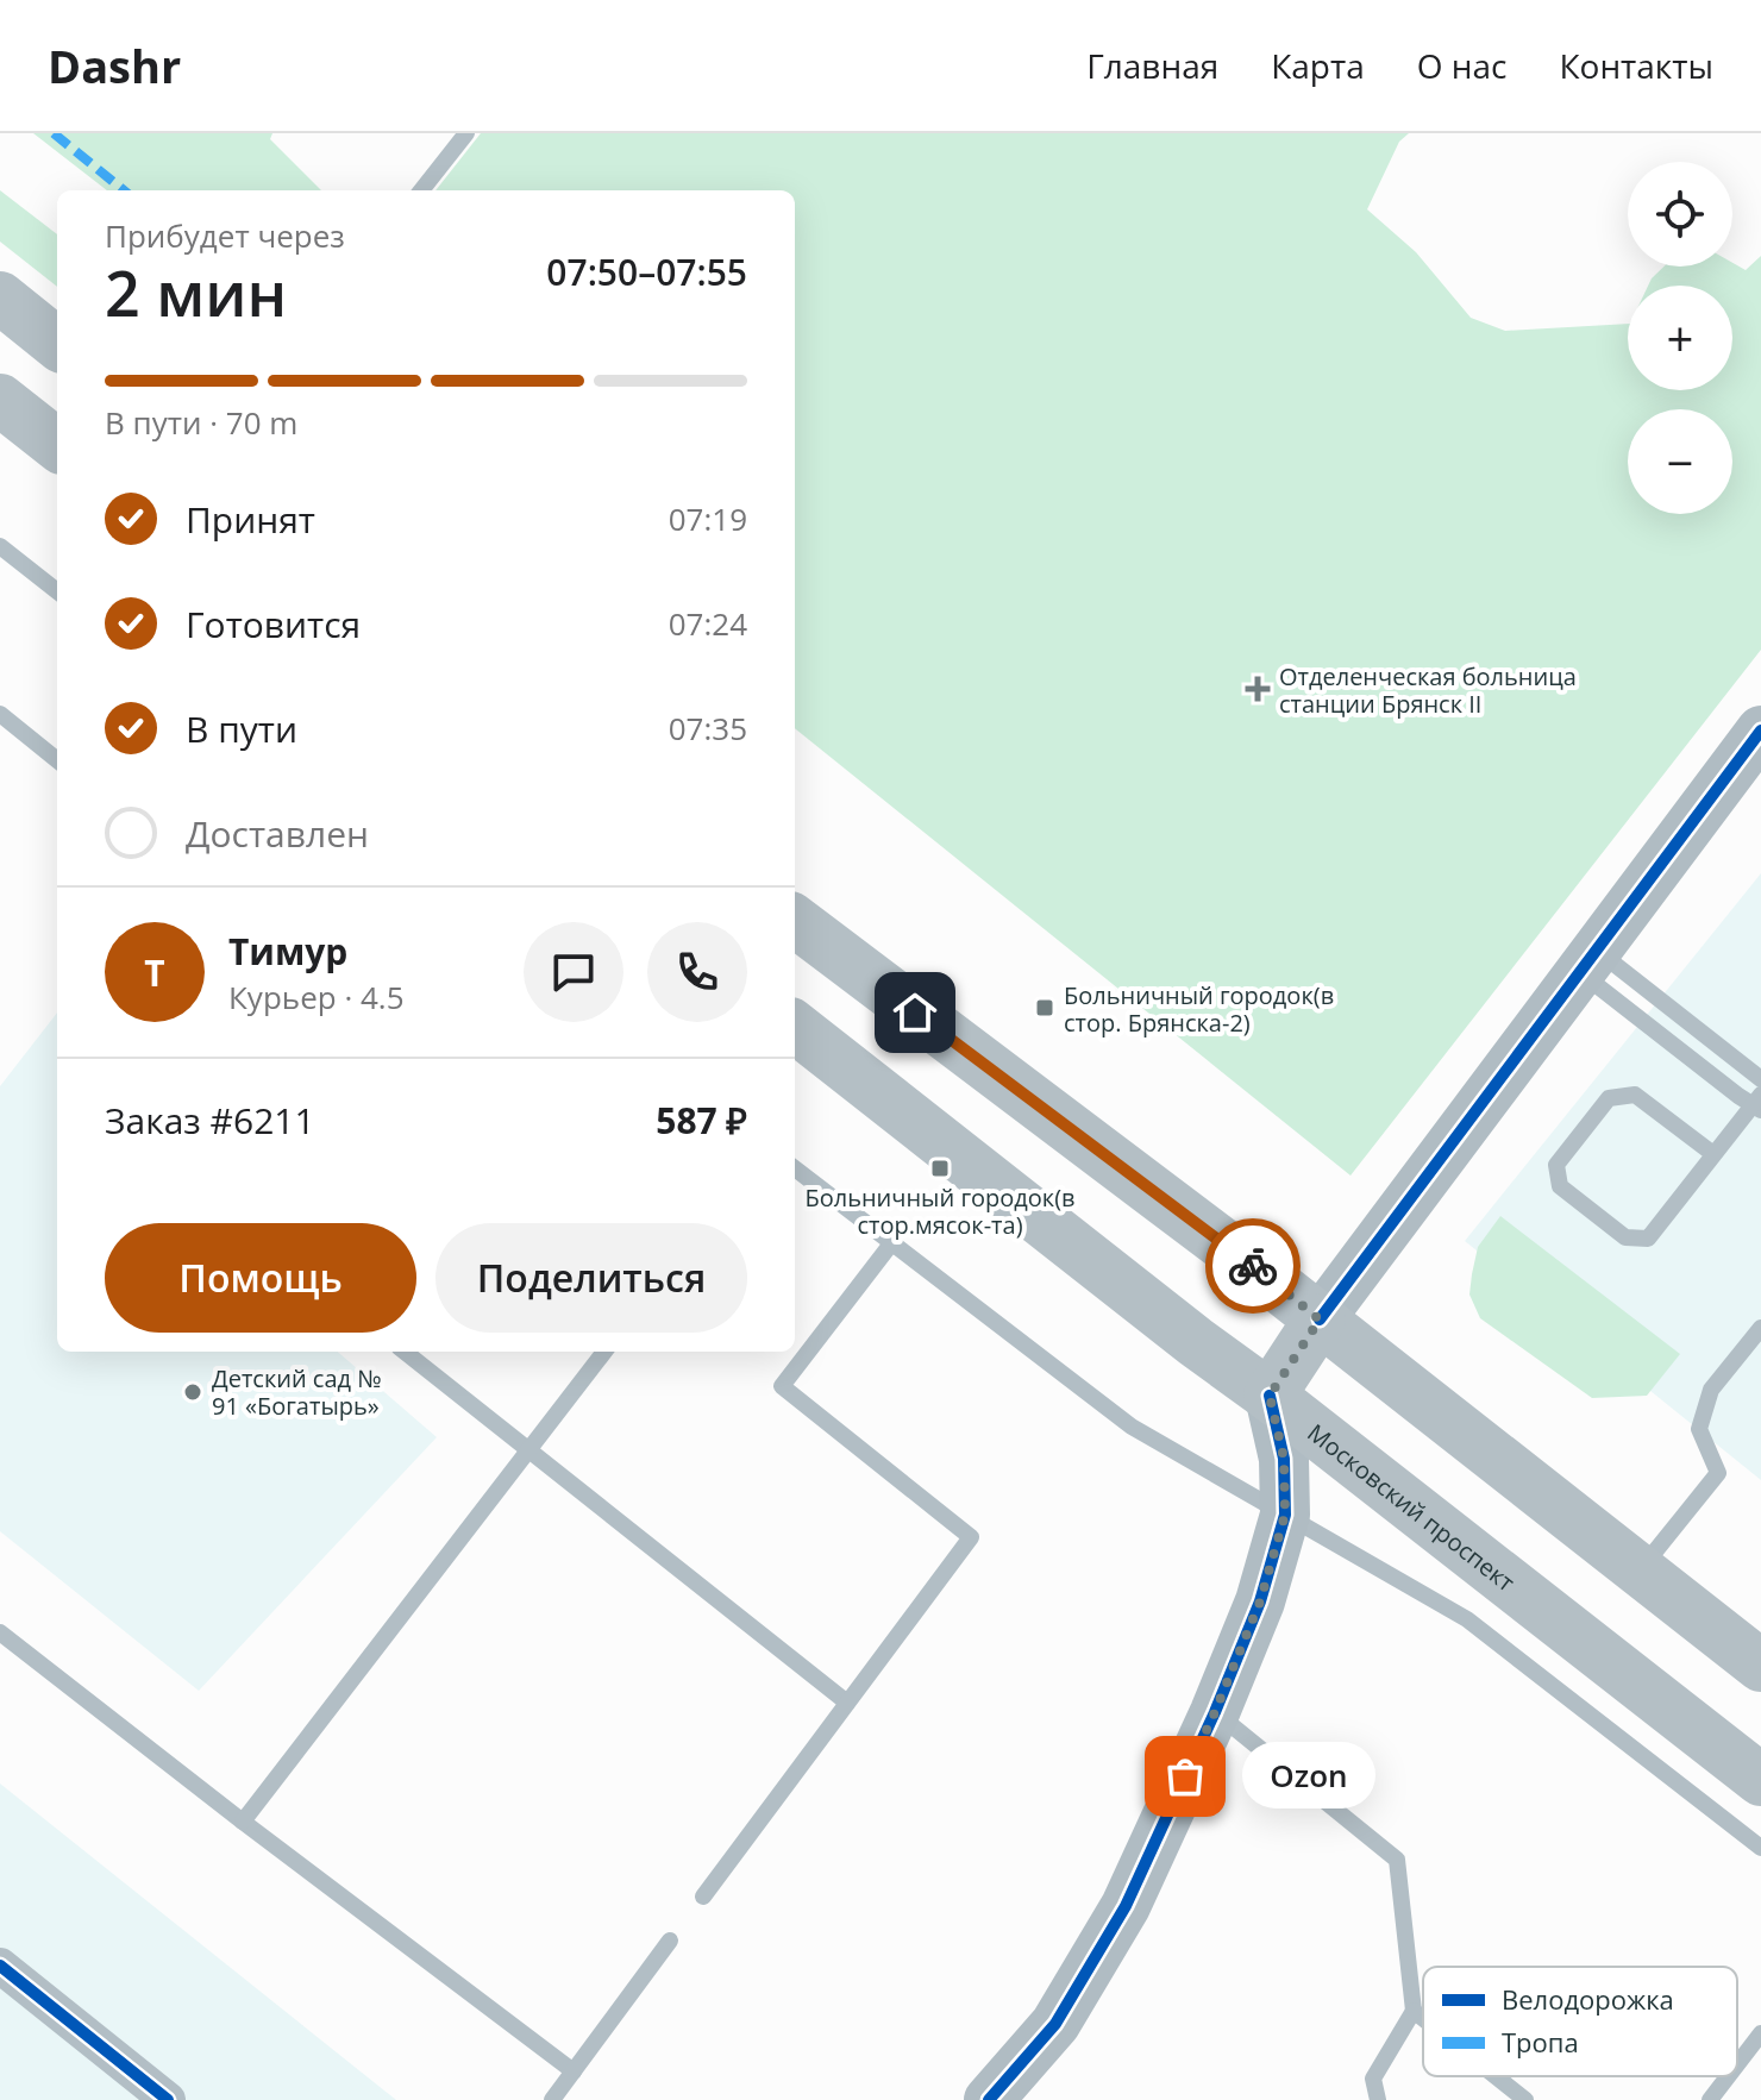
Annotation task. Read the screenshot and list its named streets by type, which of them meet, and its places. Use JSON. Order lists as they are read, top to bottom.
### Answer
{
  "streets": {
    "main road": ["Московский проспект"]
  },
  "places": {
    "health": ["Отделенческая больница станции Брянск II"],
    "transit": ["Больничный городок(в стор. Брянска-2)", "Больничный городок(в стор.мясок-та)"],
    "other": ["Детский сад № 91 «Богатырь»", "Ozon"]
  },
  "legend": ["Велодорожка", "Тропа"],
  "page": {
    "header": "Dashr",
    "nav": [
      "Главная",
      "Карта",
      "О нас",
      "Контакты"
    ],
    "map_buttons": ["+", "−"],
    "heading": ["2 мин", "Прибудет через", "07:50–07:55"],
    "panel": [
      "Тимур",
      "Курьер · 4.5",
      "Заказ #6211",
      "587 ₽"
    ],
    "bar": "В пути · 70 m",
    "list": [
      ["Принят", "07:19"],
      ["Готовится", "07:24"],
      ["В пути", "07:35"],
      "Доставлен"
    ],
    "round": "Т",
    "buttons": ["Помощь", "Поделиться"],
    "bubble": "Ozon"
  }
}
